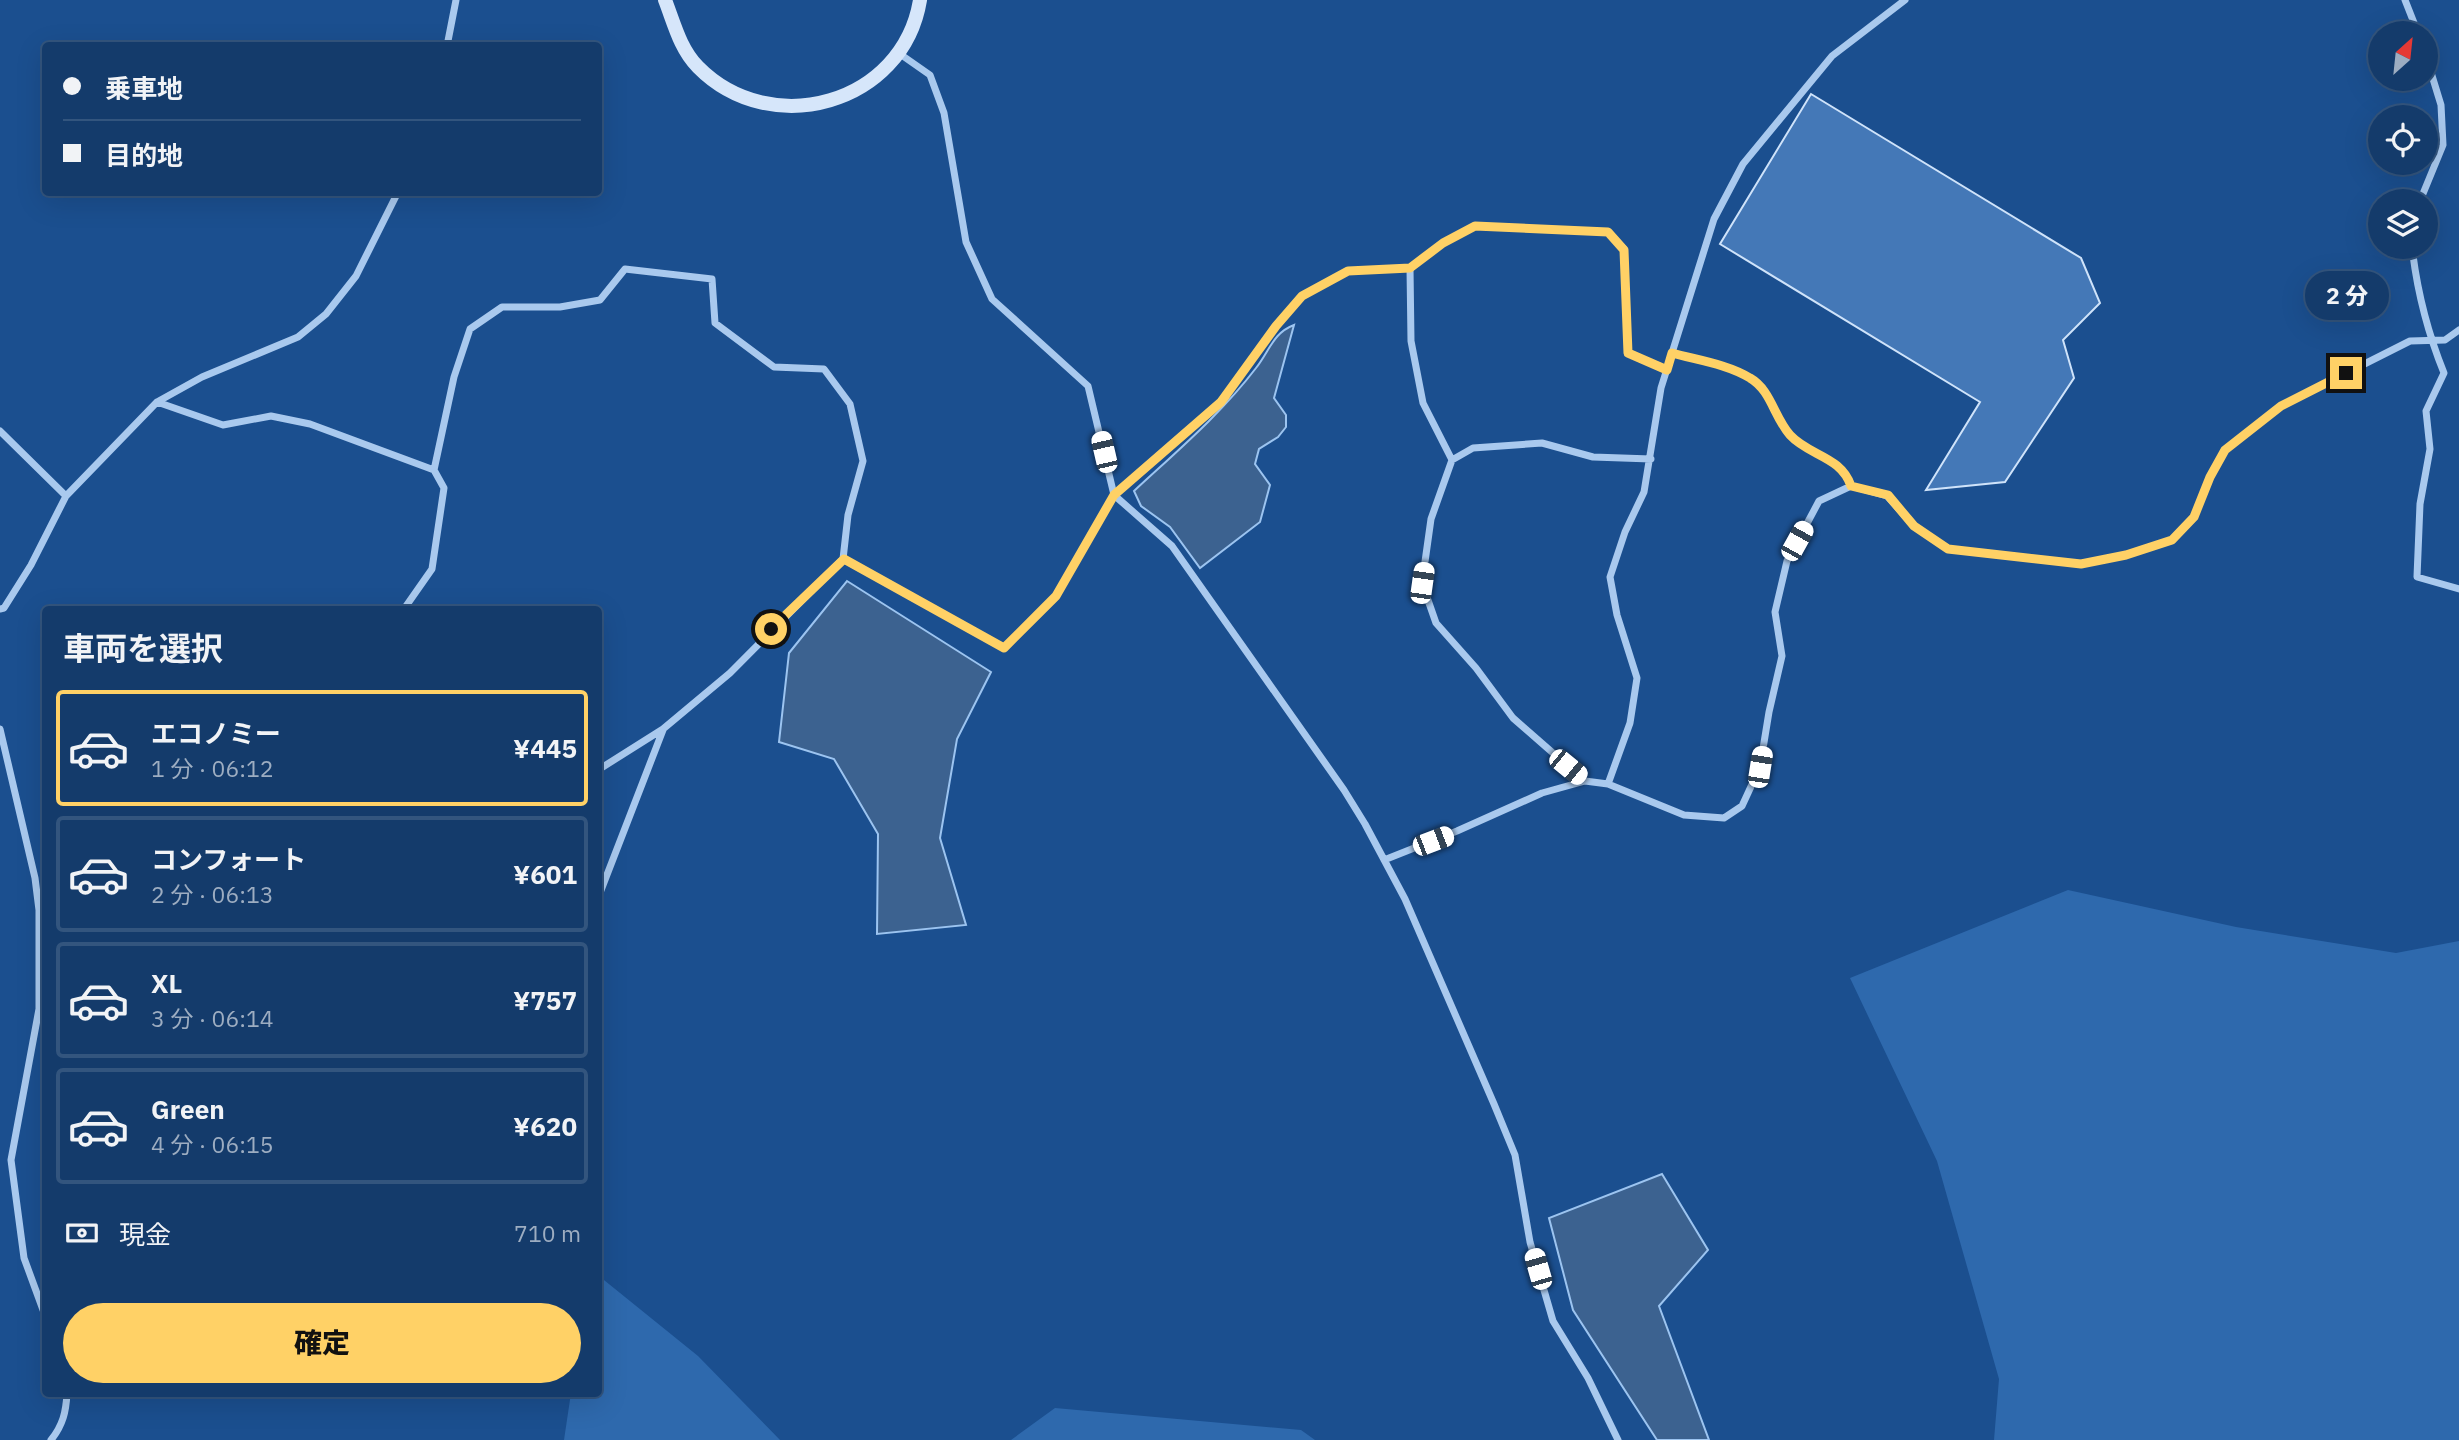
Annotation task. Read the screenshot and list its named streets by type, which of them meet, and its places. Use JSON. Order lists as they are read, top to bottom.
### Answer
{
  "north": "top right",
  "page": {
    "banner": ["乗車地", "目的地"],
    "bubble": "2 分",
    "heading": "車両を選択",
    "list": [
      {
        "name": "エコノミー",
        "note": "1 分 · 06:12",
        "value": "¥445"
      },
      {
        "name": "コンフォート",
        "note": "2 分 · 06:13",
        "value": "¥601"
      },
      {
        "name": "XL",
        "note": "3 分 · 06:14",
        "value": "¥757"
      },
      {
        "name": "Green",
        "note": "4 分 · 06:15",
        "value": "¥620"
      }
    ],
    "pay": ["現金", "710 m"],
    "buttons": "確定"
  }
}
